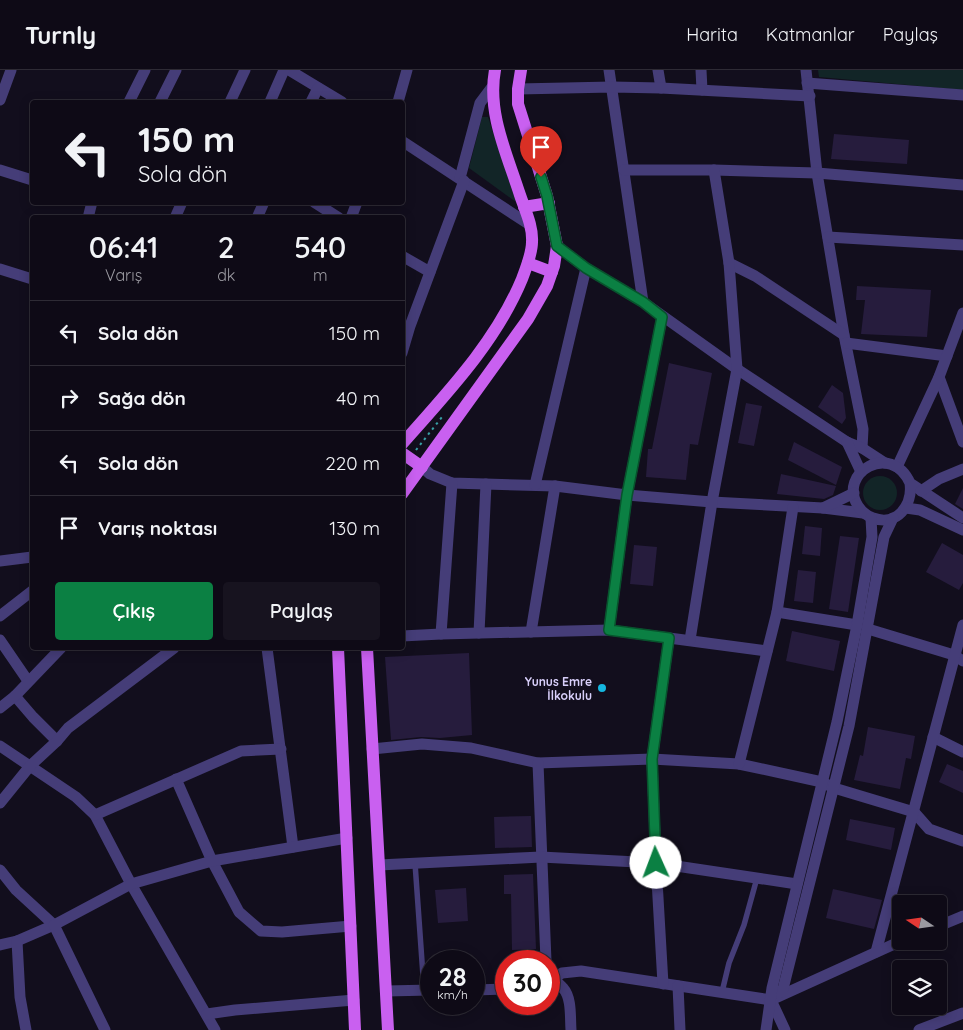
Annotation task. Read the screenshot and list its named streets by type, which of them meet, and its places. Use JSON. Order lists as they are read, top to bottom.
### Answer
{
  "places": ["Yunus Emre İlkokulu"],
  "north": "left",
  "page": {
    "header": "Turnly",
    "nav": ["Harita", "Katmanlar", "Paylaş"],
    "turn": ["150 m", "Sola dön"],
    "eta": [
      "06:41",
      "Varış",
      "2",
      "dk",
      "540",
      "m"
    ],
    "list": [
      {
        "name": "Sola dön",
        "value": "150 m"
      },
      {
        "name": "Sağa dön",
        "value": "40 m"
      },
      {
        "name": "Sola dön",
        "value": "220 m"
      },
      {
        "name": "Varış noktası",
        "value": "130 m"
      }
    ],
    "buttons": ["Çıkış", "Paylaş"],
    "speed": "28 km/h",
    "limit": "30"
  }
}
